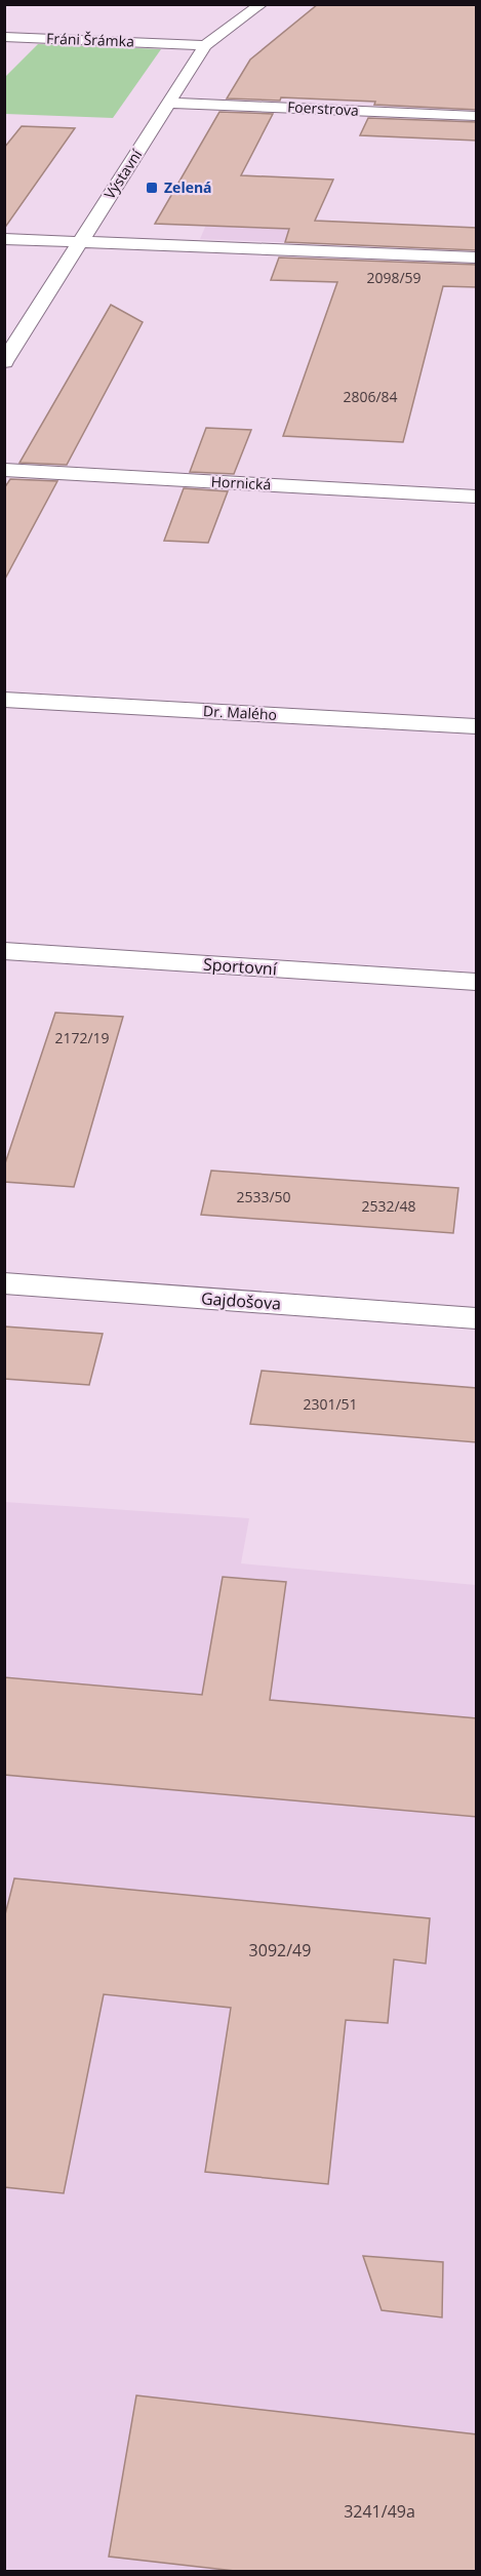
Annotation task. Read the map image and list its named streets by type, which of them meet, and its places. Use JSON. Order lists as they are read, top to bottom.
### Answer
{
  "streets": {
    "street": [
      "Fráni Šrámka",
      "Foerstrova",
      "Výstavní",
      "Hornická",
      "Dr. Malého",
      "Sportovní",
      "Gajdošova"
    ]
  },
  "crossings": [
    ["Fráni Šrámka", "Výstavní"],
    ["Foerstrova", "Výstavní"]
  ],
  "places": {
    "transit": ["Zelená"]
  },
  "house_numbers": [
    "2098/59",
    "2806/84",
    "2172/19",
    "2533/50",
    "2532/48",
    "2301/51",
    "3092/49",
    "3241/49a"
  ]
}
